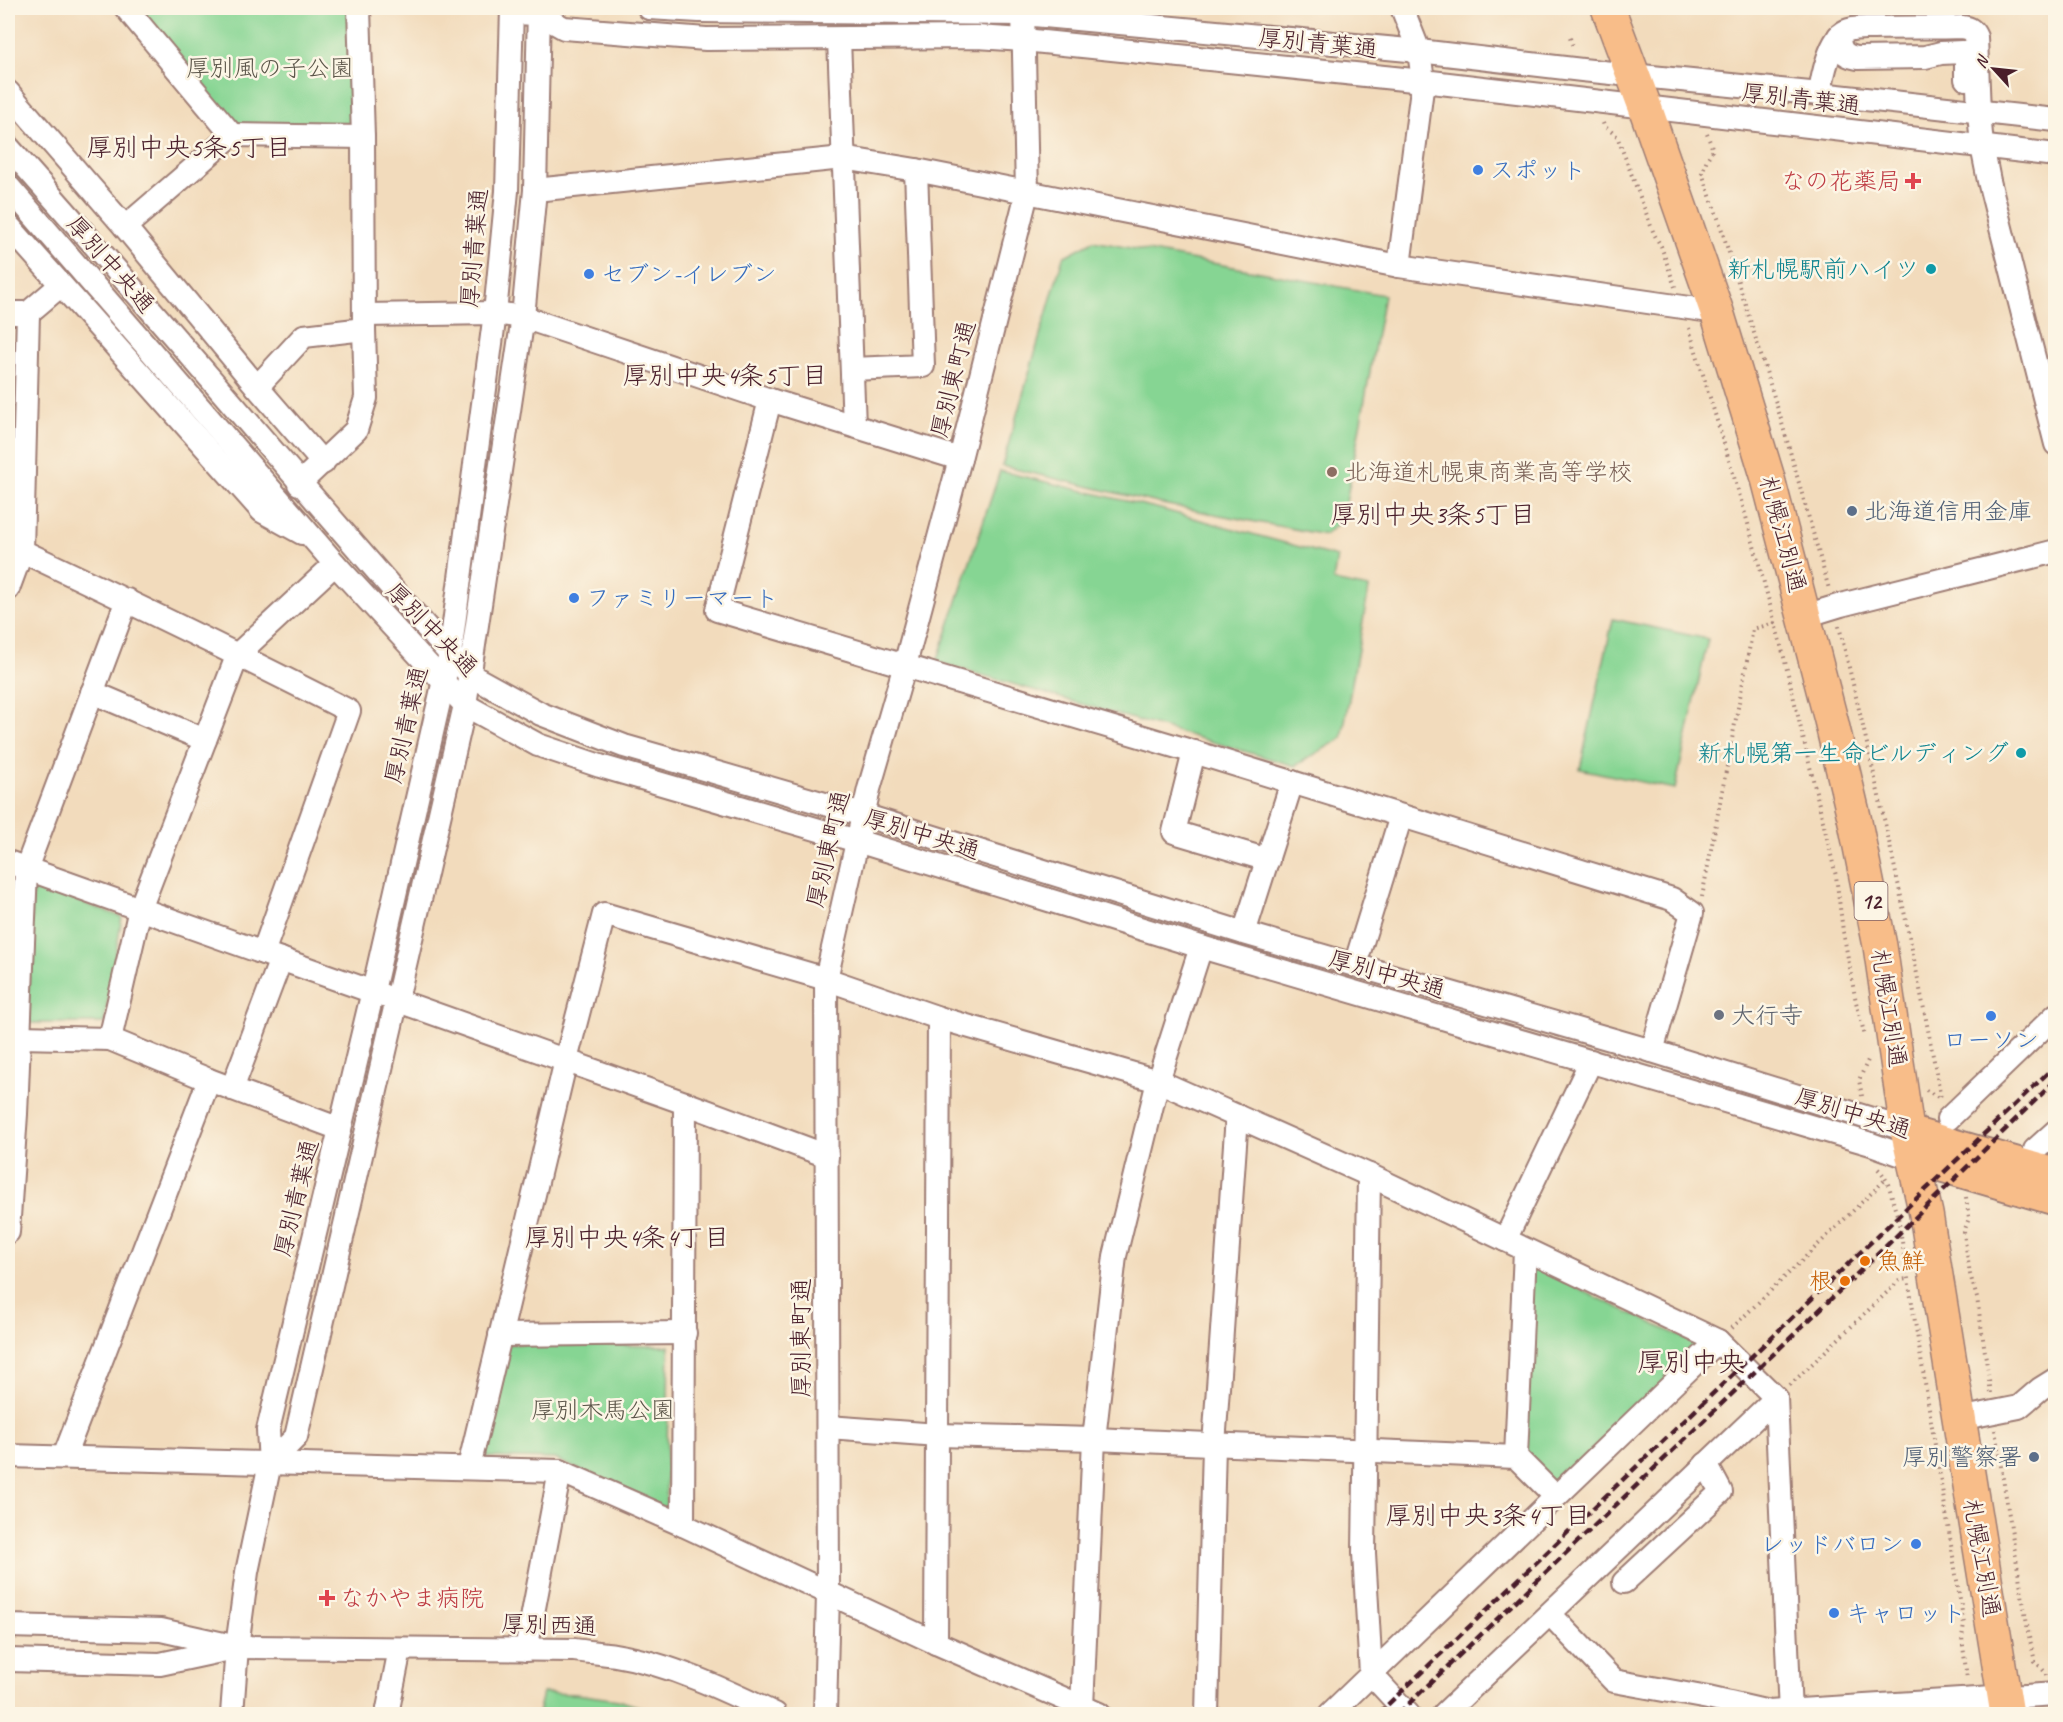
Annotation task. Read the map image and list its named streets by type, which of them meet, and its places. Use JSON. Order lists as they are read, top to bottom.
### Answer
{
  "streets": {
    "highway": ["札幌江別通", "12"],
    "main road": ["厚別中央通"],
    "street": ["厚別青葉通", "厚別東町通", "厚別西通"]
  },
  "crossings": [
    ["厚別青葉通", "厚別中央通"],
    ["厚別青葉通", "厚別東町通"],
    ["厚別青葉通", "札幌江別通"],
    ["厚別青葉通", "厚別西通"],
    ["厚別中央通", "厚別東町通"],
    ["厚別中央通", "札幌江別通"]
  ],
  "districts": [
    "厚別中央5条5丁目",
    "厚別中央4条5丁目",
    "厚別中央3条5丁目",
    "厚別中央4条4丁目",
    "厚別中央",
    "厚別中央3条4丁目"
  ],
  "parks": ["厚別風の子公園", "厚別木馬公園"],
  "places": {
    "other": [
      "スポット",
      "新札幌駅前ハイツ",
      "セブン-イレブン",
      "北海道札幌東商業高等学校",
      "北海道信用金庫",
      "ファミリーマート",
      "新札幌第一生命ビルディング",
      "大行寺",
      "ローソン",
      "魚鮮",
      "根",
      "厚別警察署",
      "レッドバロン",
      "キャロット"
    ],
    "health": ["なの花薬局", "なかやま病院"]
  },
  "north": "top left"
}
